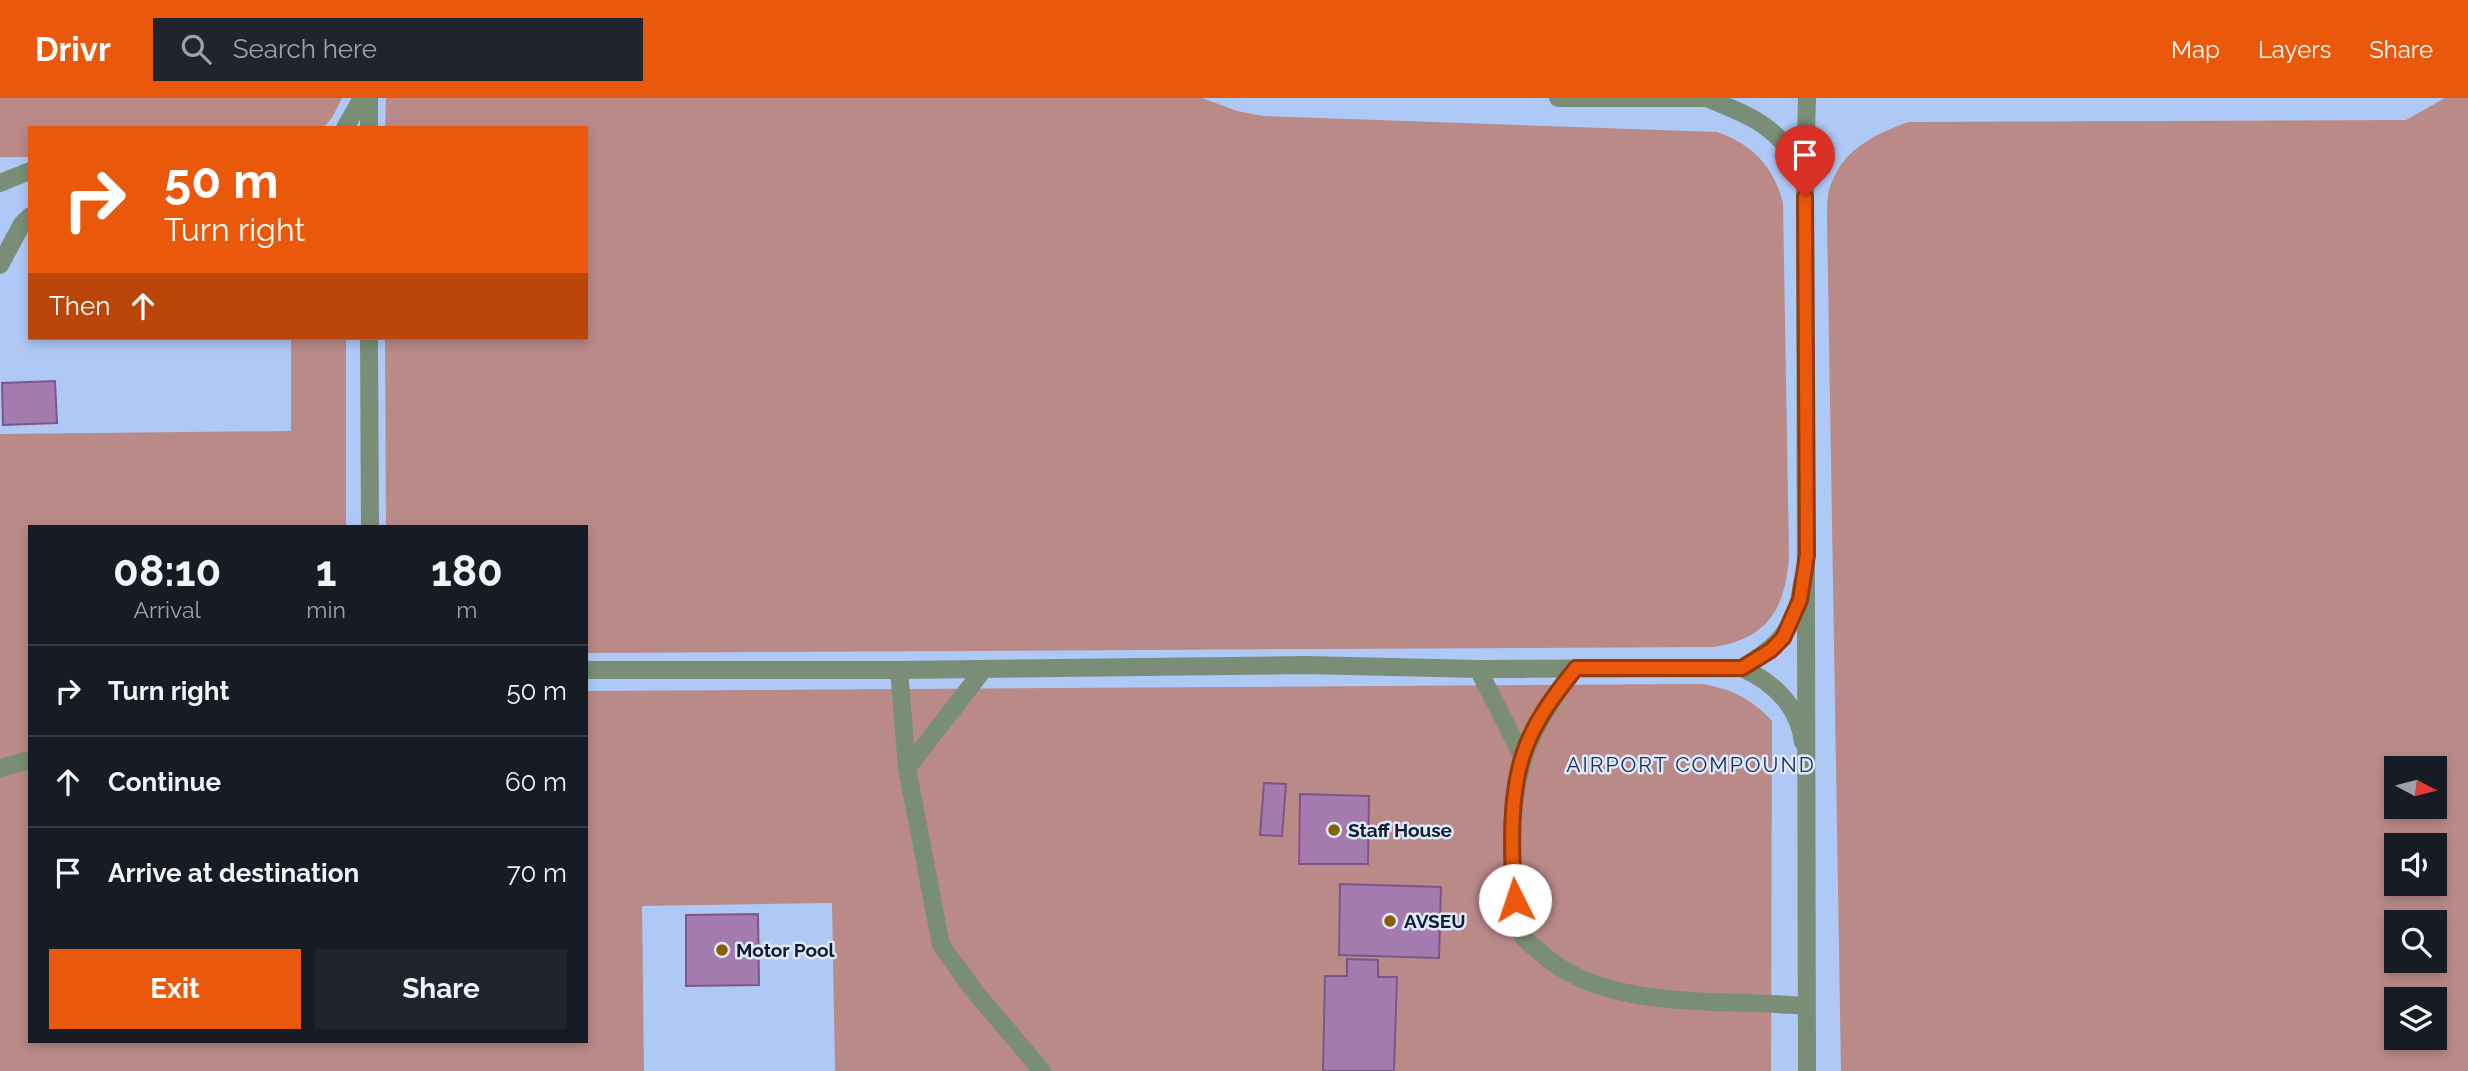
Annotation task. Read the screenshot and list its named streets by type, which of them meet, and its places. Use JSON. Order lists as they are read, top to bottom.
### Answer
{
  "districts": ["AIRPORT COMPOUND"],
  "places": ["Staff House", "AVSEU", "Motor Pool"],
  "north": "right",
  "page": {
    "header": "Drivr",
    "search": "Search here",
    "nav": ["Map", "Layers", "Share"],
    "turn": ["50 m", "Turn right"],
    "then": "Then",
    "eta": [
      "08:10",
      "Arrival",
      "1",
      "min",
      "180",
      "m"
    ],
    "list": [
      {
        "name": "Turn right",
        "value": "50 m"
      },
      {
        "name": "Continue",
        "value": "60 m"
      },
      {
        "name": "Arrive at destination",
        "value": "70 m"
      }
    ],
    "buttons": ["Exit", "Share"]
  }
}
